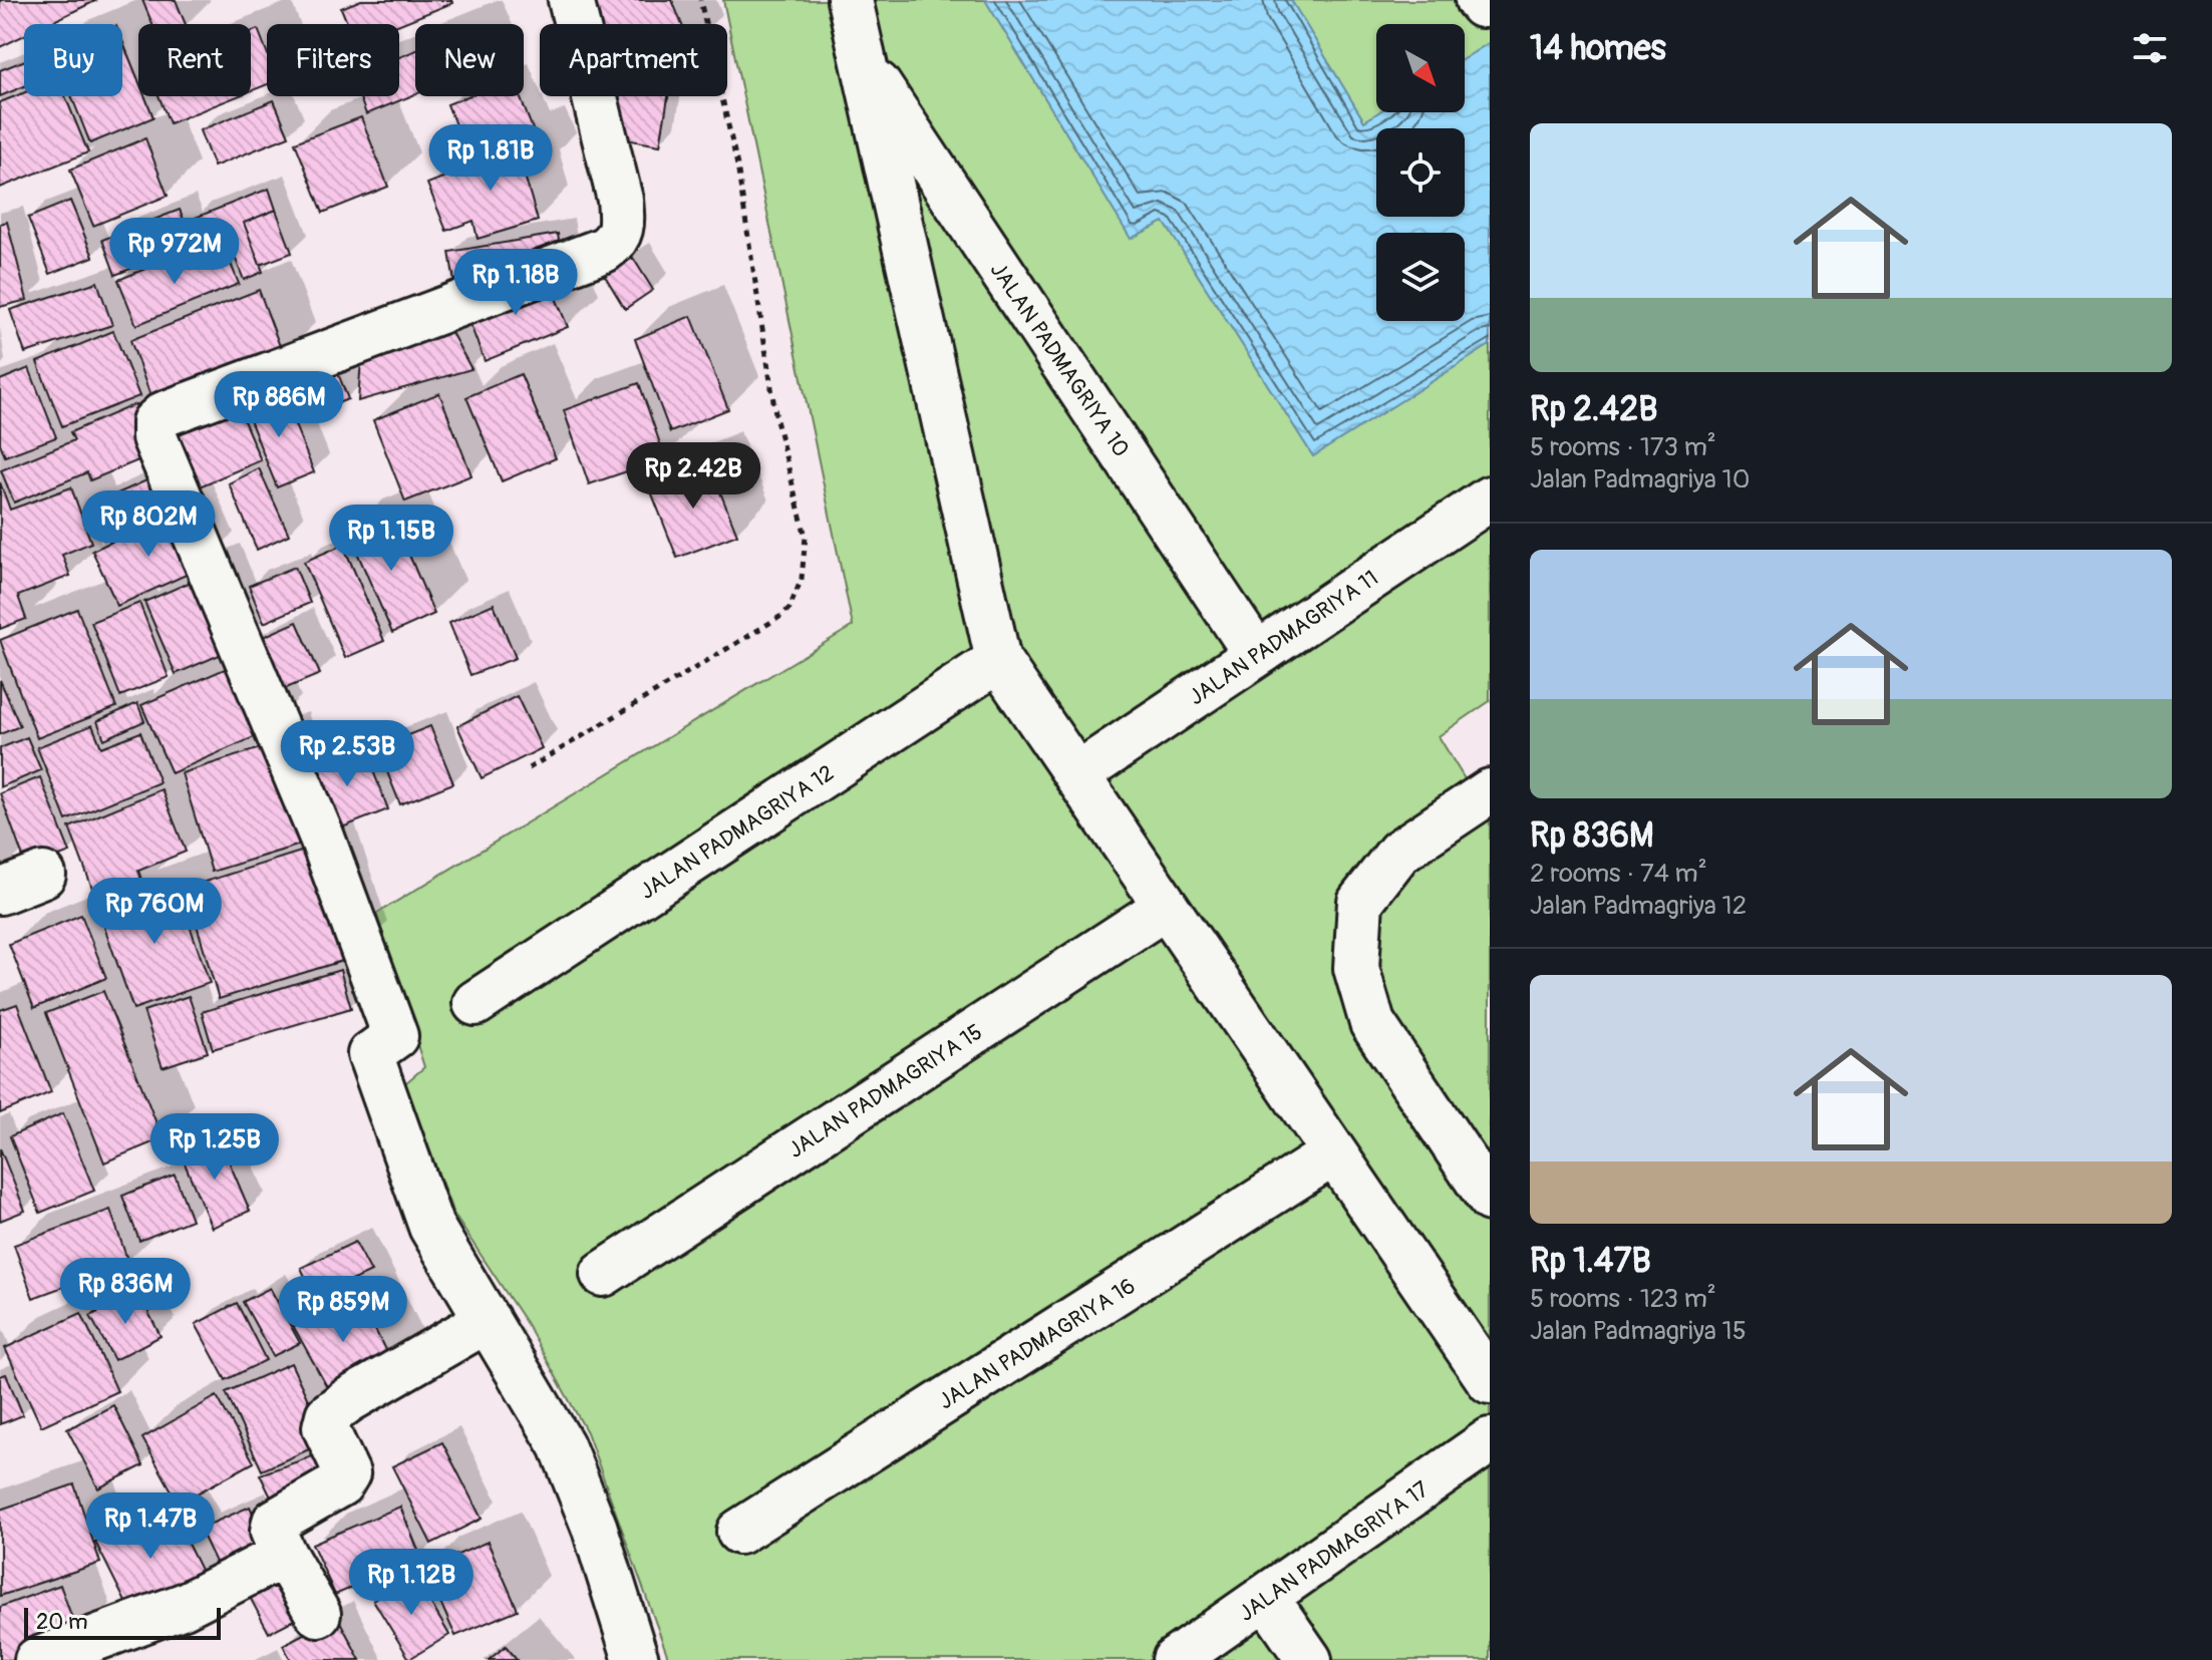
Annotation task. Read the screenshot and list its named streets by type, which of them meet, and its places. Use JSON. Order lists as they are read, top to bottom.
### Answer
{
  "streets": {
    "street": [
      "JALAN PADMAGRIYA 10",
      "JALAN PADMAGRIYA 11",
      "JALAN PADMAGRIYA 12",
      "JALAN PADMAGRIYA 15",
      "JALAN PADMAGRIYA 16",
      "JALAN PADMAGRIYA 17"
    ]
  },
  "crossings": [
    ["JALAN PADMAGRIYA 10", "JALAN PADMAGRIYA 11"],
    ["JALAN PADMAGRIYA 10", "JALAN PADMAGRIYA 12"]
  ],
  "scale_bar": "20 m",
  "north": "bottom right",
  "page": {
    "heading": "14 homes",
    "chip": [
      "Buy",
      "Rent",
      "Filters",
      "New",
      "Apartment"
    ],
    "list": [
      {
        "name": "Rp 2.42B",
        "note": "5 rooms · 173 m² · Jalan Padmagriya 10"
      },
      {
        "name": "Rp 836M",
        "note": "2 rooms · 74 m² · Jalan Padmagriya 12"
      },
      {
        "name": "Rp 1.47B",
        "note": "5 rooms · 123 m² · Jalan Padmagriya 15"
      }
    ],
    "price": [
      "Rp 1.81B",
      "Rp 972M",
      "Rp 1.18B",
      "Rp 886M",
      "Rp 2.42B",
      "Rp 802M",
      "Rp 1.15B",
      "Rp 2.53B",
      "Rp 760M",
      "Rp 1.25B",
      "Rp 836M",
      "Rp 859M",
      "Rp 1.47B",
      "Rp 1.12B"
    ],
    "scale": "20 m"
  }
}
